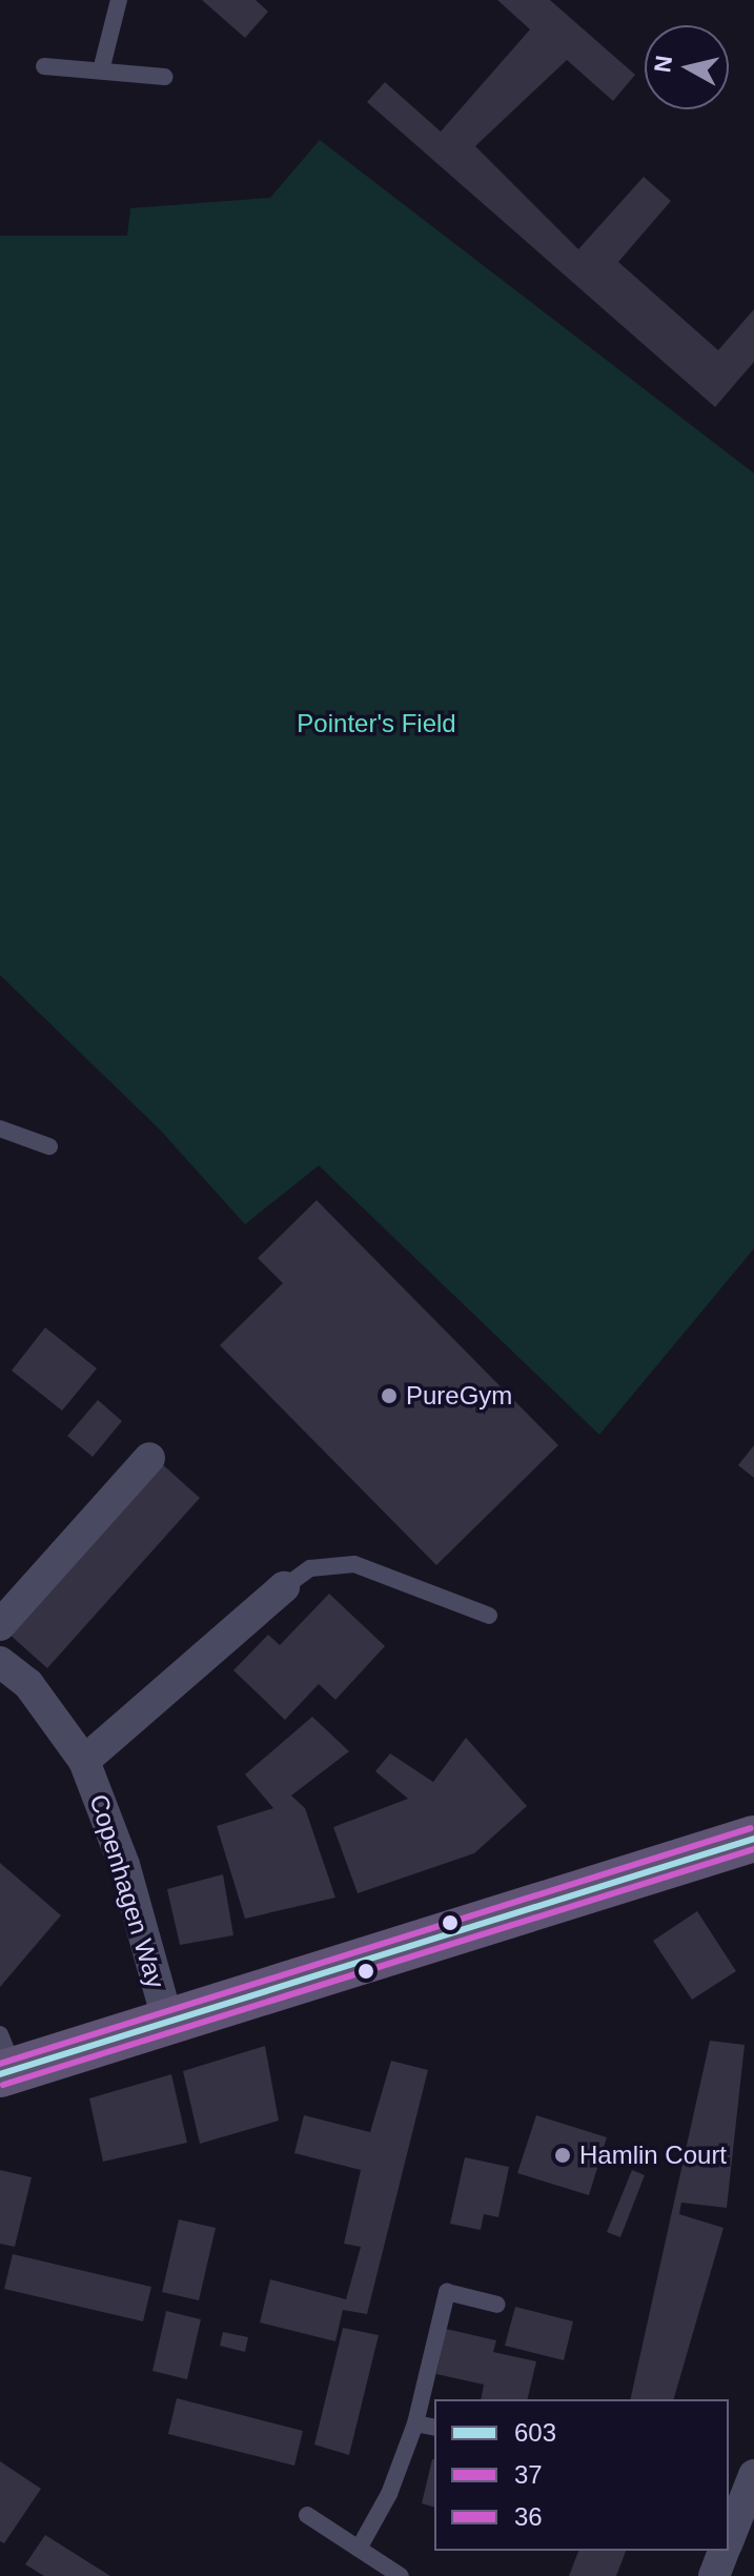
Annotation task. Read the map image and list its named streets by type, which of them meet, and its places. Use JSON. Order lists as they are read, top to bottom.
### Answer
{
  "streets": {
    "street": ["Copenhagen Way"]
  },
  "parks": ["Pointer's Field"],
  "places": ["PureGym", "Hamlin Court"],
  "lines": ["transit line 36", "transit line 603", "transit line 37"],
  "legend": ["603", "37", "36"],
  "north": "left"
}
